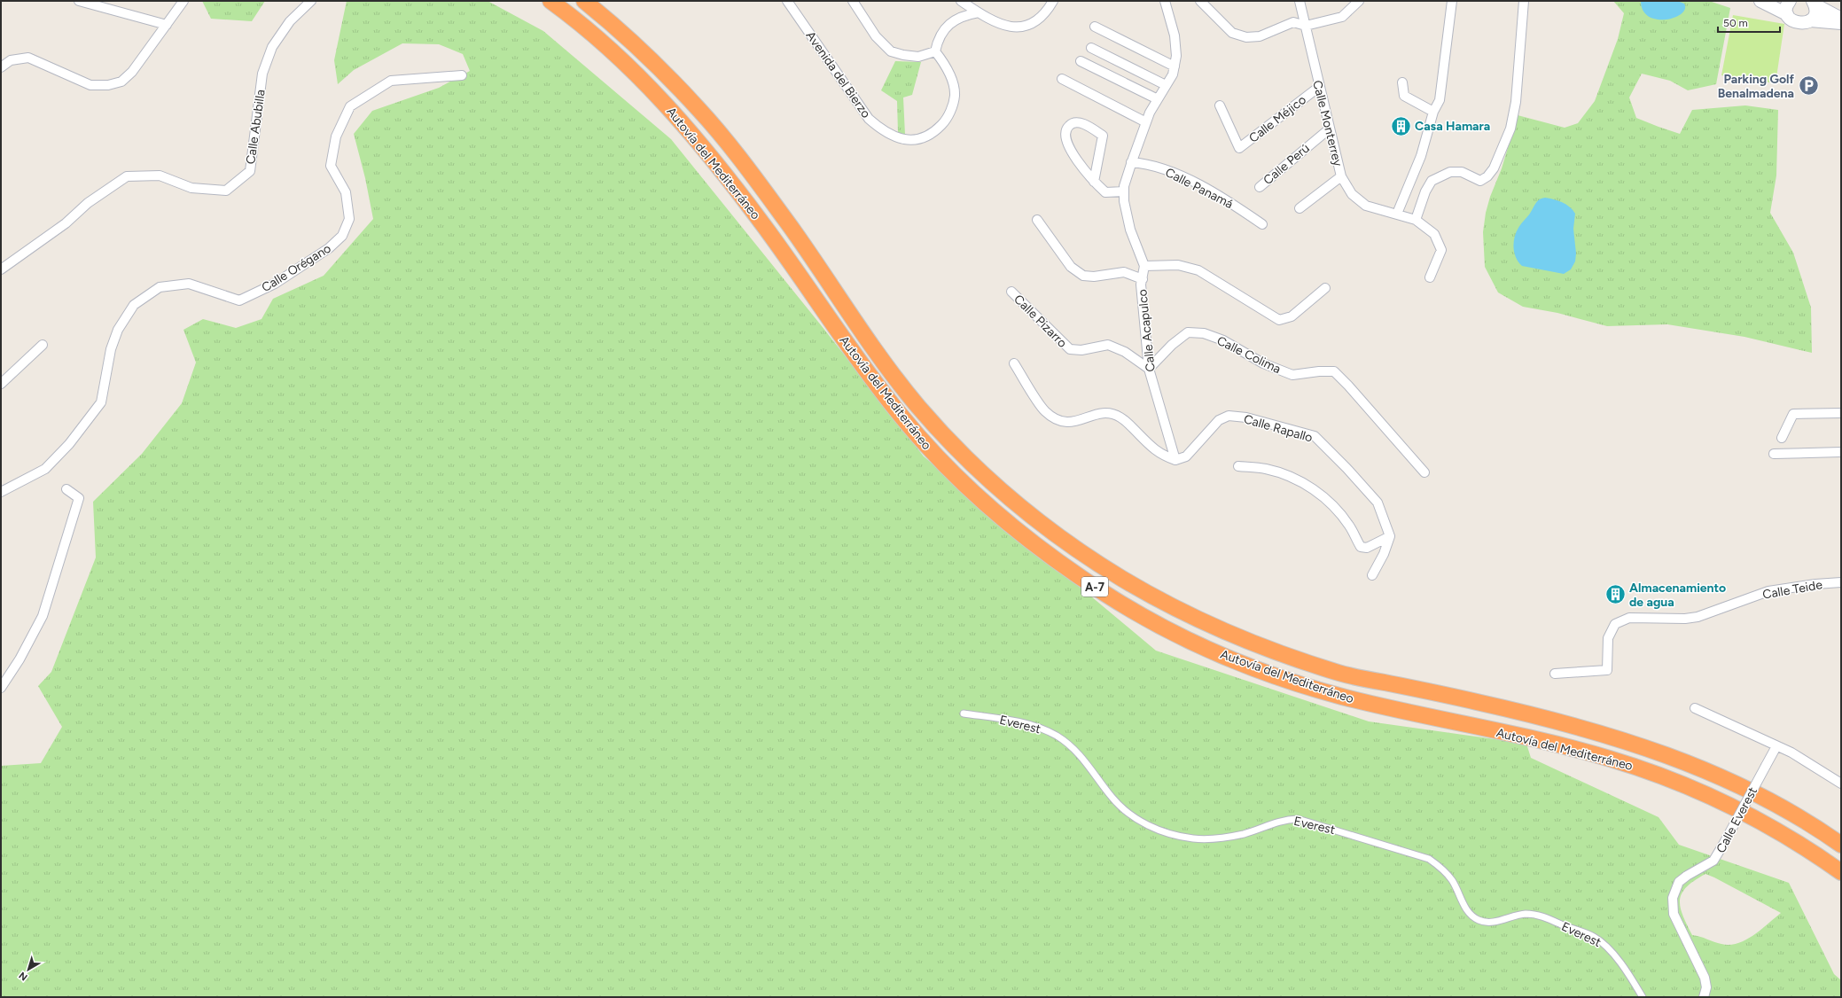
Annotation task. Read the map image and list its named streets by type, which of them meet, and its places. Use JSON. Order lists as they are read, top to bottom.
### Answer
{
  "streets": {
    "highway": ["Autovía del Mediterráneo", "A-7"],
    "street": [
      "Avenida del Bierzo",
      "Calle Méjico",
      "Calle Monterrey",
      "Calle Abubilla",
      "Calle Perú",
      "Calle Panamá",
      "Calle Orégano",
      "Calle Pizarro",
      "Calle Acapulco",
      "Calle Colima",
      "Calle Rapallo",
      "Calle Teide",
      "Everest",
      "Calle Everest"
    ]
  },
  "crossings": [
    ["Calle Méjico", "Calle Monterrey"],
    ["Calle Monterrey", "Calle Perú"],
    ["Calle Panamá", "Calle Acapulco"],
    ["Calle Pizarro", "Calle Acapulco"],
    ["Calle Pizarro", "Calle Colima"],
    ["Calle Acapulco", "Calle Colima"],
    ["Calle Acapulco", "Calle Rapallo"]
  ],
  "places": {
    "parking": ["Parking Golf Benalmadena"],
    "building": ["Casa Hamara", "Almacenamiento de agua"]
  },
  "scale_bar": "50 m",
  "north": "bottom left"
}
